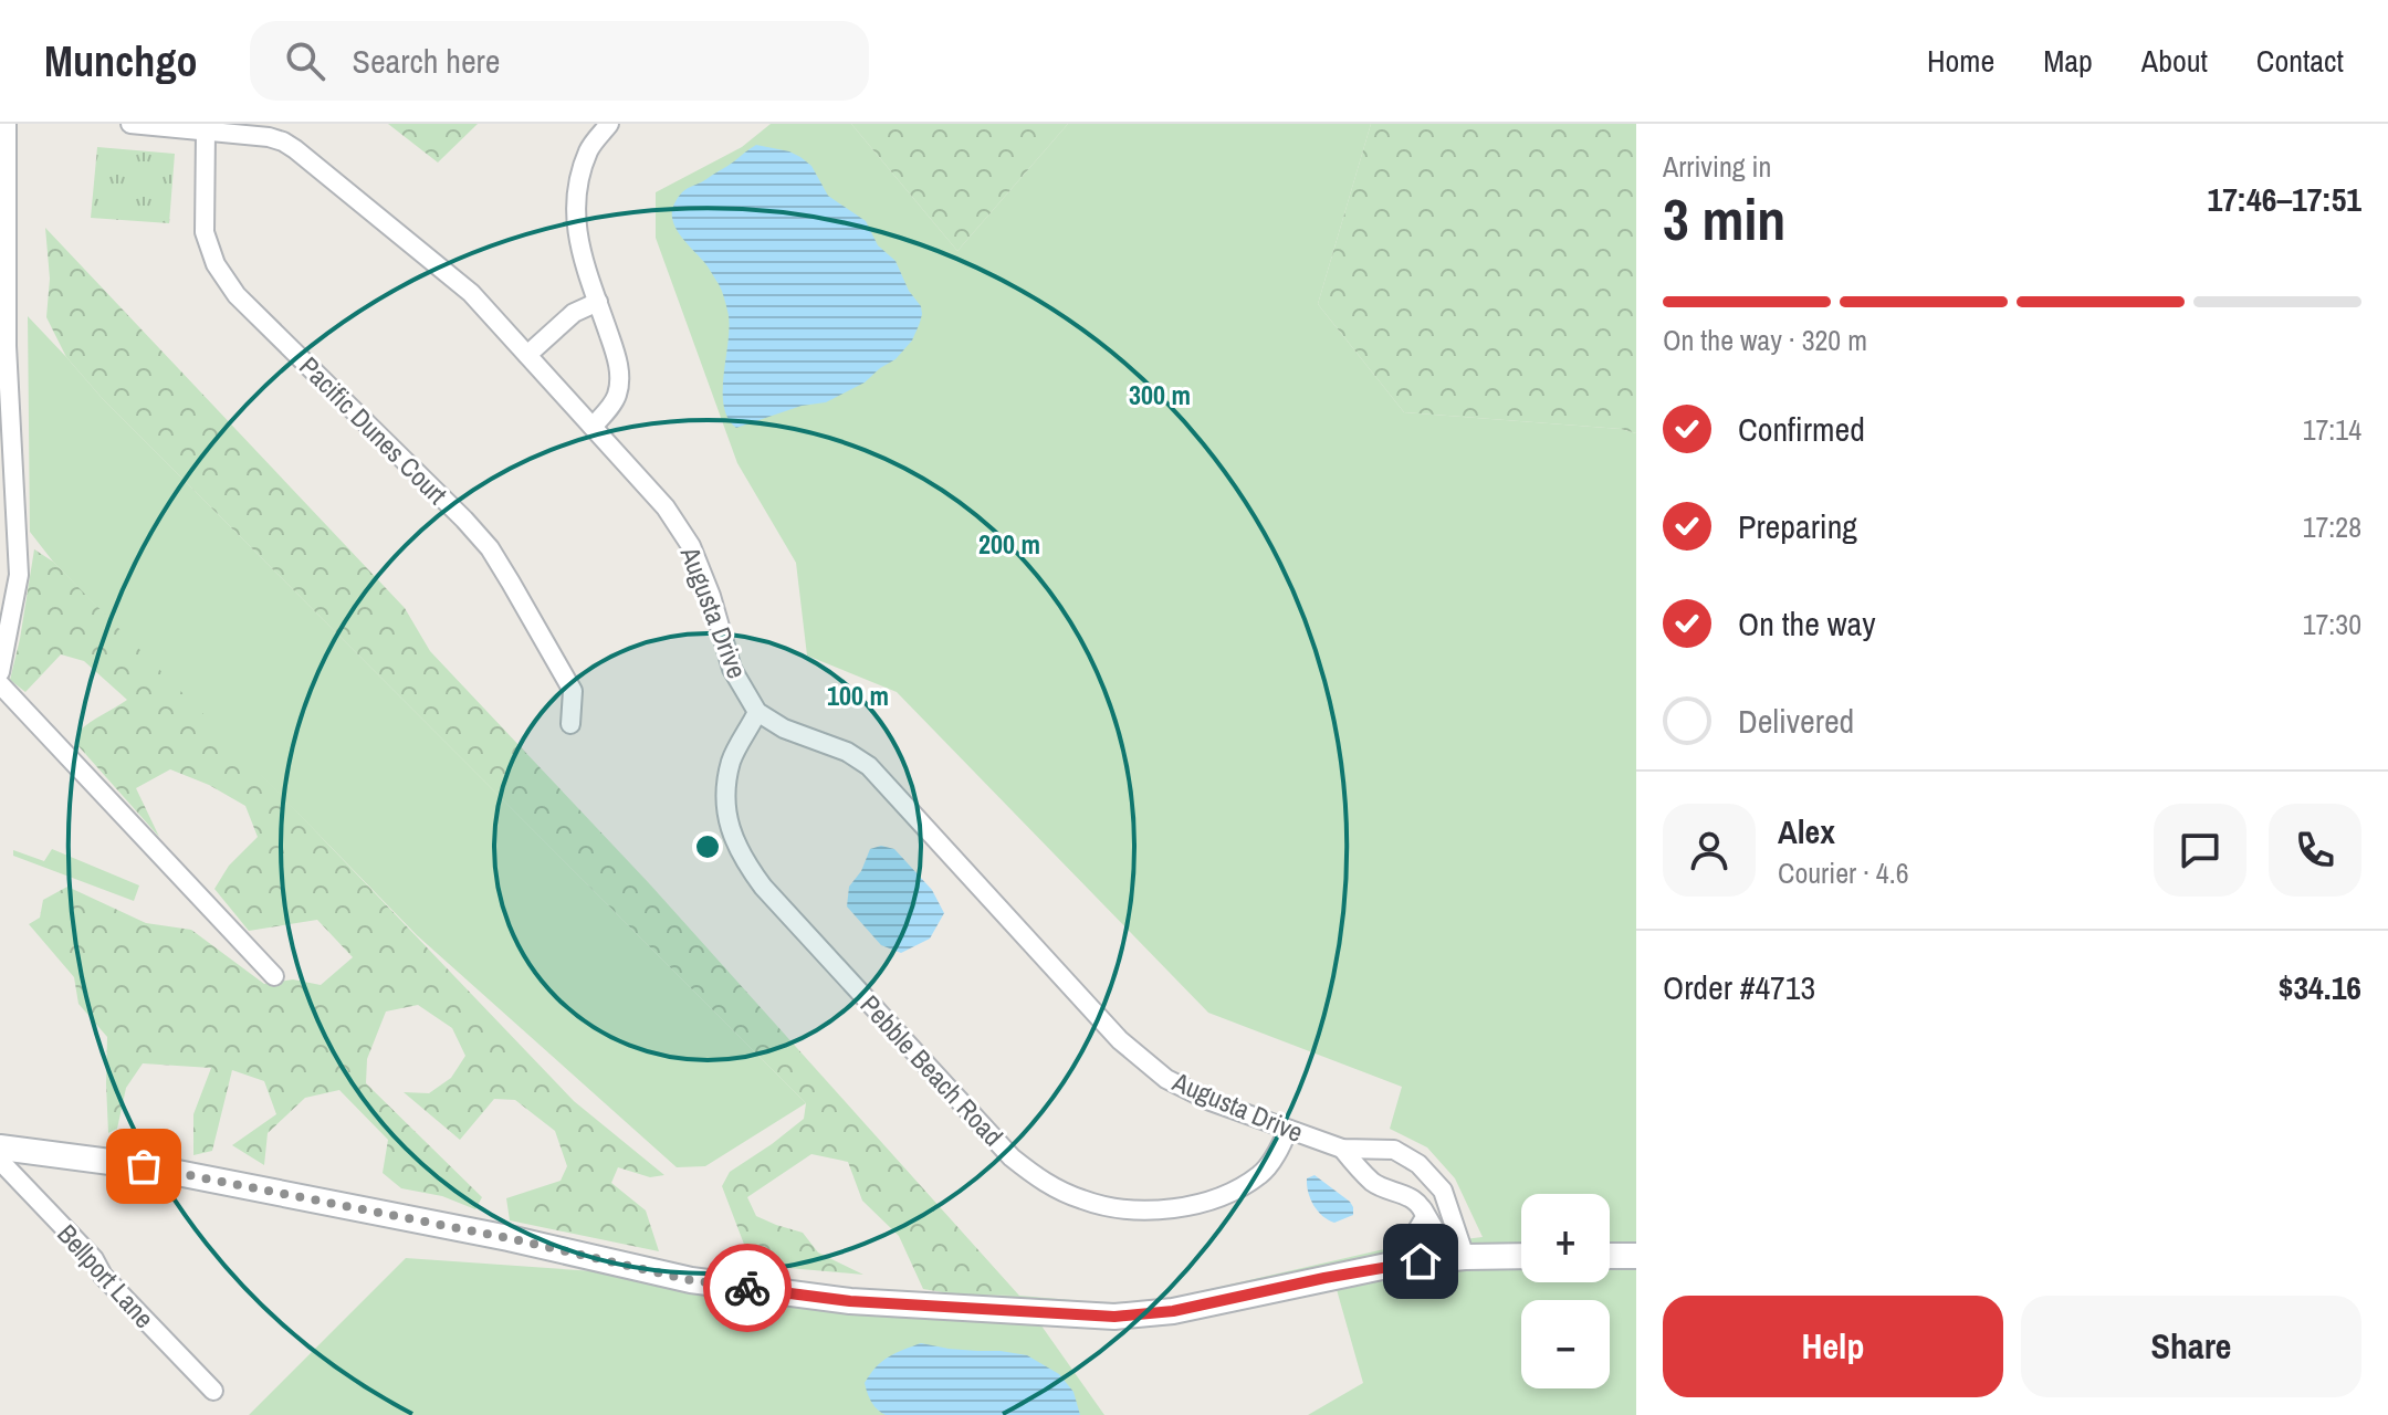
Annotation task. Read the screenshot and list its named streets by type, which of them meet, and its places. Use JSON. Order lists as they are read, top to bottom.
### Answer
{
  "streets": {
    "street": [
      "Pacific Dunes Court",
      "Augusta Drive",
      "Pebble Beach Road",
      "Bellport Lane"
    ]
  },
  "crossings": [
    ["Pacific Dunes Court", "Augusta Drive"],
    ["Augusta Drive", "Pebble Beach Road"]
  ],
  "page": {
    "header": "Munchgo",
    "search": "Search here",
    "nav": [
      "Home",
      "Map",
      "About",
      "Contact"
    ],
    "heading": ["3 min", "Arriving in", "17:46–17:51"],
    "panel": [
      "Alex",
      "Courier · 4.6",
      "Order #4713",
      "$34.16"
    ],
    "bar": "On the way · 320 m",
    "list": [
      ["Confirmed", "17:14"],
      ["Preparing", "17:28"],
      ["On the way", "17:30"],
      "Delivered"
    ],
    "map_buttons": ["+", "−"],
    "buttons": ["Help", "Share"]
  },
  "rings": ["300 m", "200 m", "100 m"]
}
